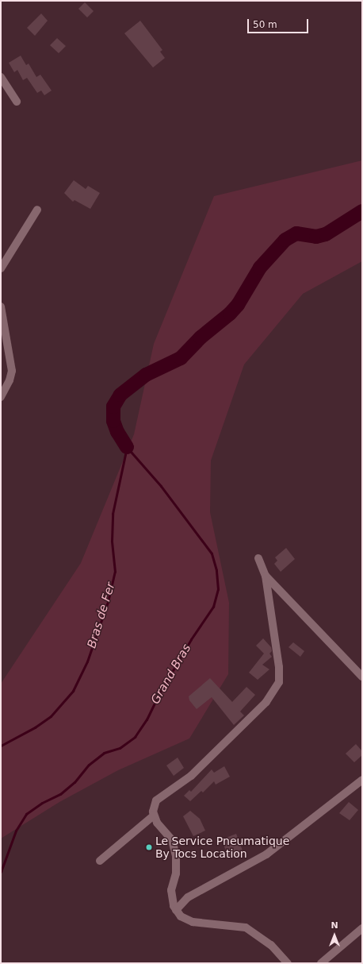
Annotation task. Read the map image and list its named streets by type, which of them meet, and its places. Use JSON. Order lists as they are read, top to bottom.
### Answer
{
  "water": ["Bras de Fer", "Grand Bras"],
  "places": ["Le Service Pneumatique By Tocs Location"],
  "scale_bar": "50 m",
  "north": "top"
}
